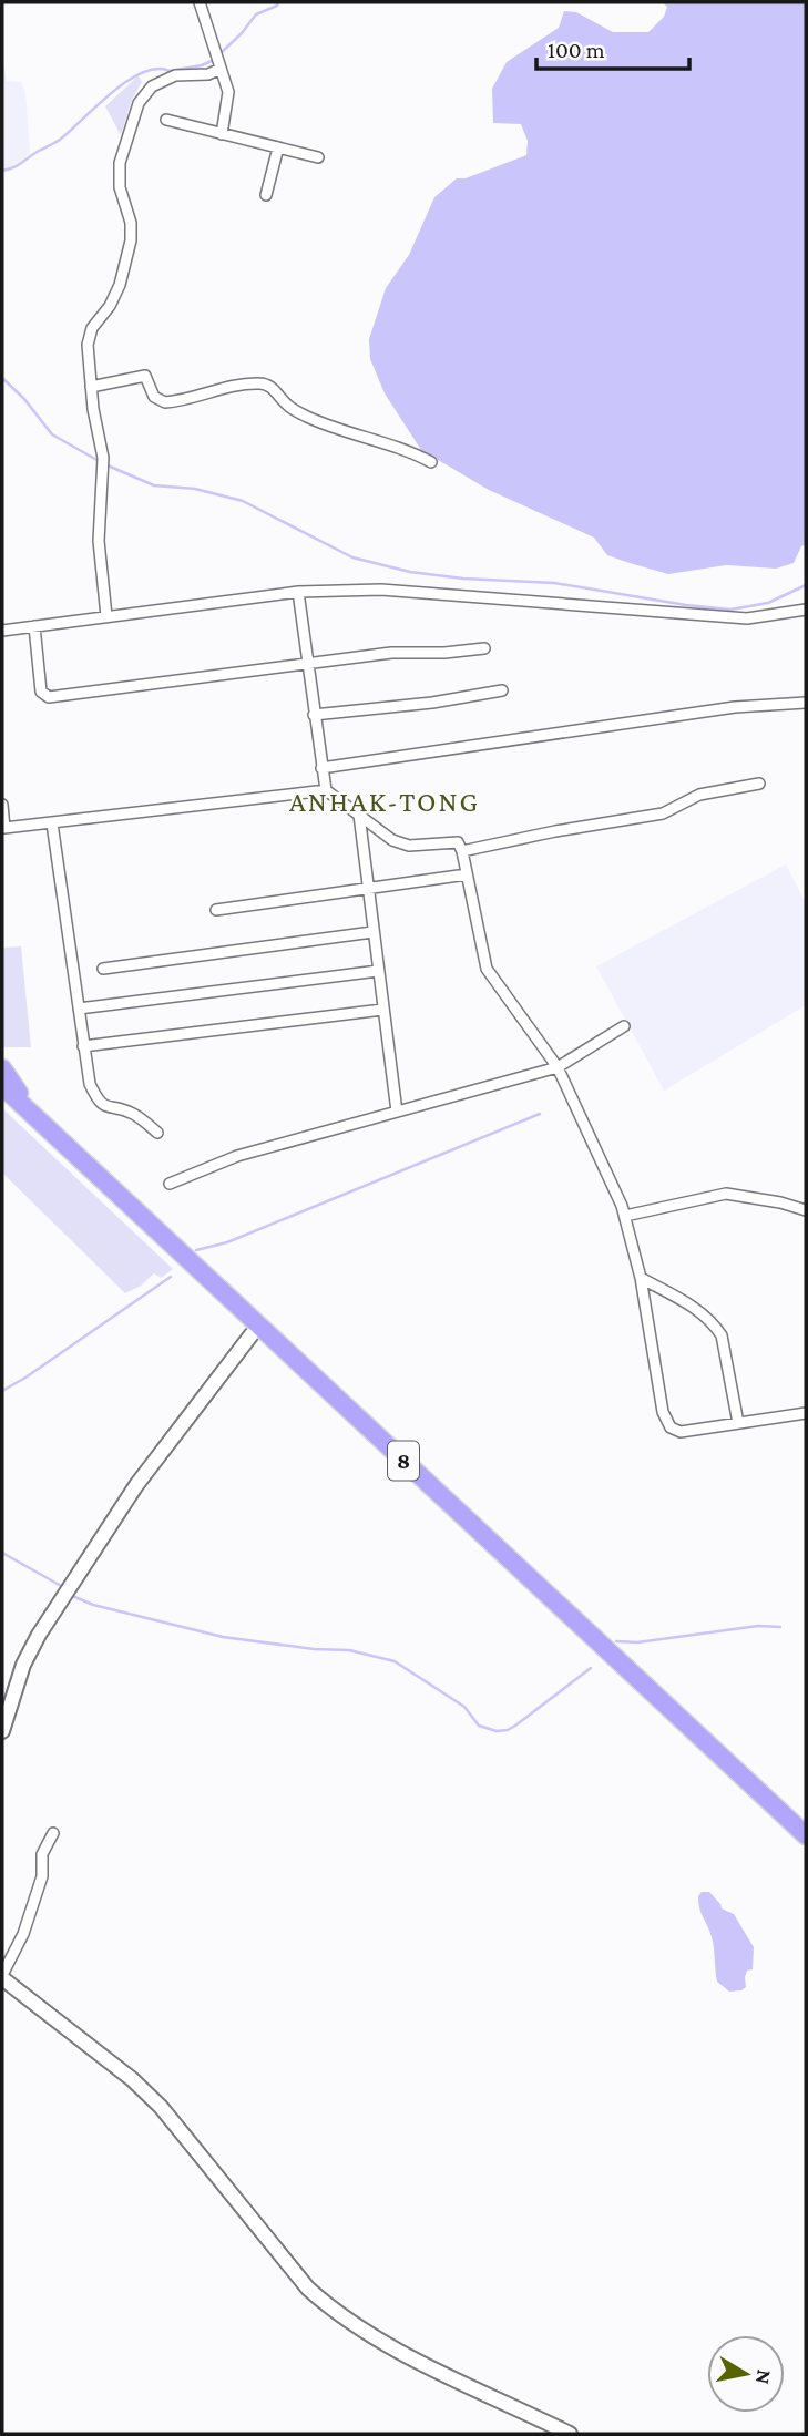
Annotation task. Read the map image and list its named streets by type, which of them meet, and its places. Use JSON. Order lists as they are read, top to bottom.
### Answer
{
  "streets": {
    "highway": ["8"]
  },
  "districts": ["ANHAK-TONG"],
  "scale_bar": "100 m",
  "north": "right"
}
